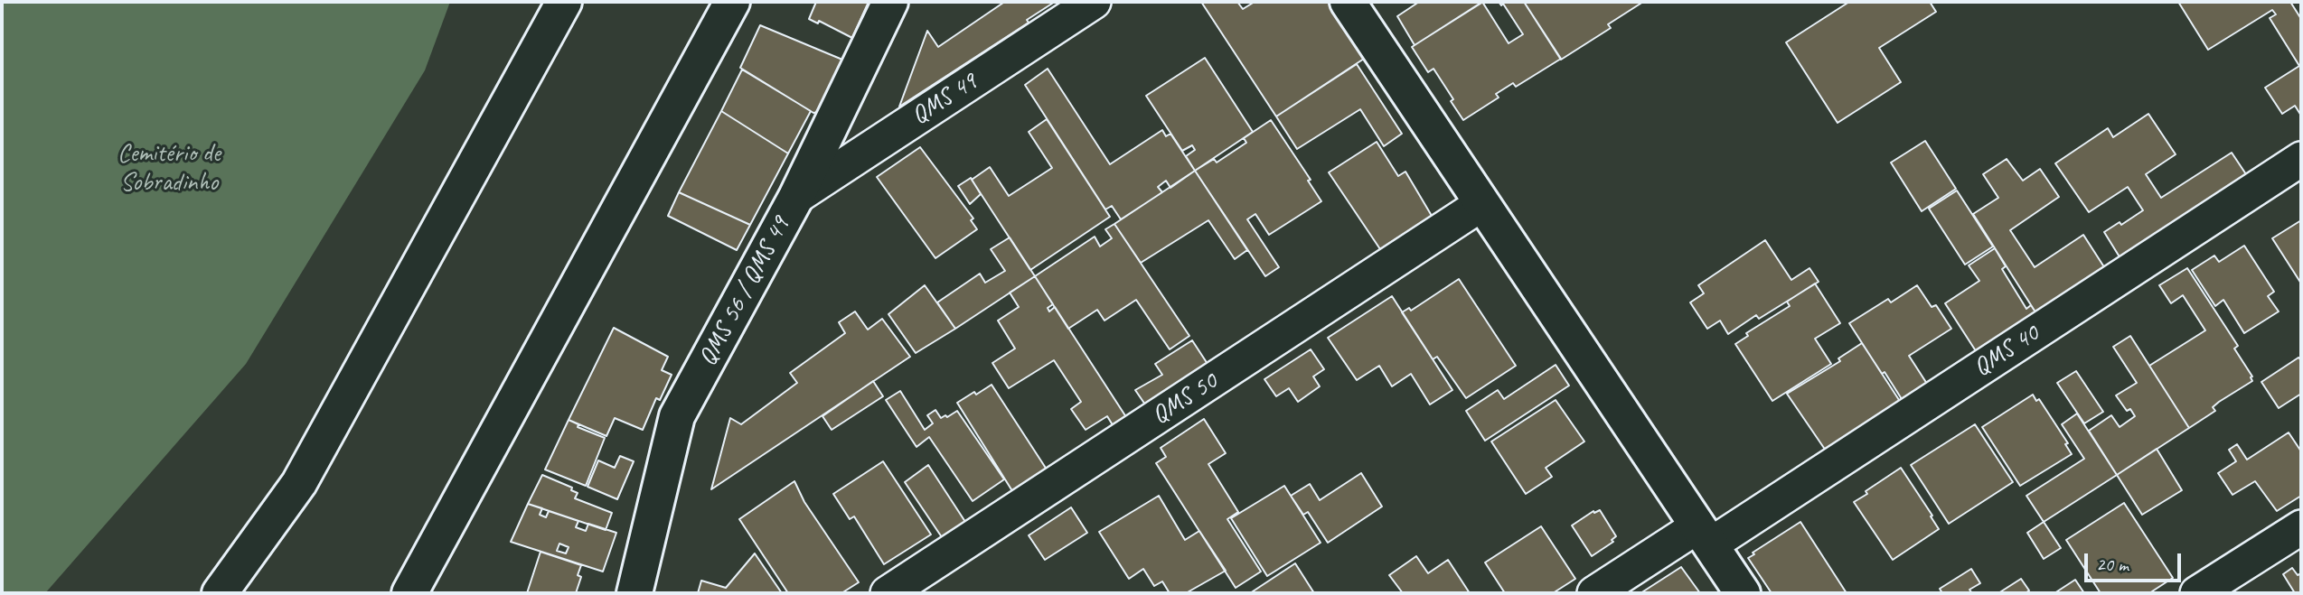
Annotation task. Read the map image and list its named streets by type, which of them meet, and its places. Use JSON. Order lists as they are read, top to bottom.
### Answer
{
  "streets": {
    "main road": ["QMS 56 / QMS 49"],
    "street": ["QMS 49", "QMS 40", "QMS 50"]
  },
  "crossings": [
    ["QMS 49", "QMS 56 / QMS 49"]
  ],
  "parks": ["Cemitério de Sobradinho"],
  "scale_bar": "20 m"
}
